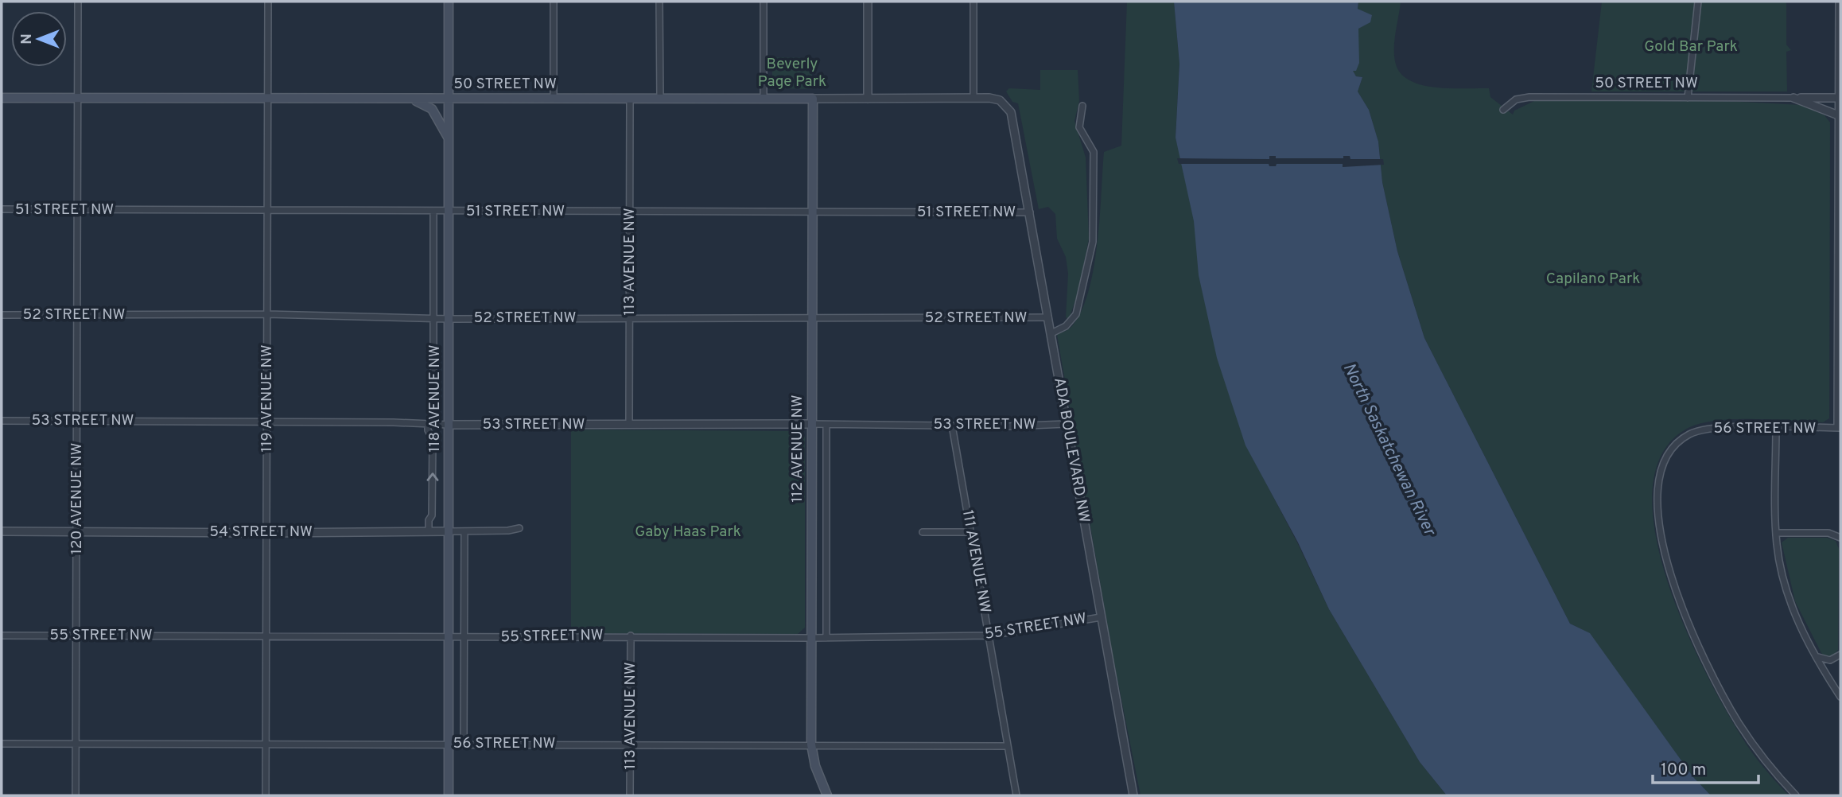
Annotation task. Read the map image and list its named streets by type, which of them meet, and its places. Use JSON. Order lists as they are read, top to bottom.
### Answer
{
  "streets": {
    "main road": ["50 STREET NW", "118 AVENUE NW", "112 AVENUE NW"],
    "street": [
      "51 STREET NW",
      "113 AVENUE NW",
      "52 STREET NW",
      "119 AVENUE NW",
      "53 STREET NW",
      "56 STREET NW",
      "ADA BOULEVARD NW",
      "120 AVENUE NW",
      "54 STREET NW",
      "111 AVENUE NW",
      "55 STREET NW"
    ]
  },
  "crossings": [
    ["50 STREET NW", "113 AVENUE NW"],
    ["50 STREET NW", "119 AVENUE NW"],
    ["50 STREET NW", "118 AVENUE NW"],
    ["50 STREET NW", "112 AVENUE NW"],
    ["50 STREET NW", "ADA BOULEVARD NW"],
    ["50 STREET NW", "120 AVENUE NW"],
    ["51 STREET NW", "113 AVENUE NW"],
    ["51 STREET NW", "119 AVENUE NW"],
    ["51 STREET NW", "118 AVENUE NW"],
    ["51 STREET NW", "112 AVENUE NW"],
    ["51 STREET NW", "ADA BOULEVARD NW"],
    ["51 STREET NW", "120 AVENUE NW"],
    ["113 AVENUE NW", "52 STREET NW"],
    ["113 AVENUE NW", "53 STREET NW"],
    ["113 AVENUE NW", "56 STREET NW"],
    ["113 AVENUE NW", "55 STREET NW"],
    ["52 STREET NW", "119 AVENUE NW"],
    ["52 STREET NW", "118 AVENUE NW"],
    ["52 STREET NW", "112 AVENUE NW"],
    ["52 STREET NW", "ADA BOULEVARD NW"],
    ["52 STREET NW", "120 AVENUE NW"],
    ["119 AVENUE NW", "53 STREET NW"],
    ["119 AVENUE NW", "56 STREET NW"],
    ["119 AVENUE NW", "54 STREET NW"],
    ["119 AVENUE NW", "55 STREET NW"],
    ["118 AVENUE NW", "53 STREET NW"],
    ["118 AVENUE NW", "56 STREET NW"],
    ["118 AVENUE NW", "54 STREET NW"],
    ["118 AVENUE NW", "55 STREET NW"],
    ["53 STREET NW", "112 AVENUE NW"],
    ["53 STREET NW", "ADA BOULEVARD NW"],
    ["53 STREET NW", "120 AVENUE NW"],
    ["53 STREET NW", "111 AVENUE NW"],
    ["56 STREET NW", "112 AVENUE NW"],
    ["56 STREET NW", "120 AVENUE NW"],
    ["56 STREET NW", "111 AVENUE NW"],
    ["112 AVENUE NW", "55 STREET NW"],
    ["ADA BOULEVARD NW", "55 STREET NW"],
    ["120 AVENUE NW", "54 STREET NW"],
    ["120 AVENUE NW", "55 STREET NW"],
    ["111 AVENUE NW", "55 STREET NW"]
  ],
  "water": ["North Saskatchewan River"],
  "parks": [
    "Gold Bar Park",
    "Beverly Page Park",
    "Capilano Park",
    "Gaby Haas Park"
  ],
  "scale_bar": "100 m",
  "north": "left"
}
